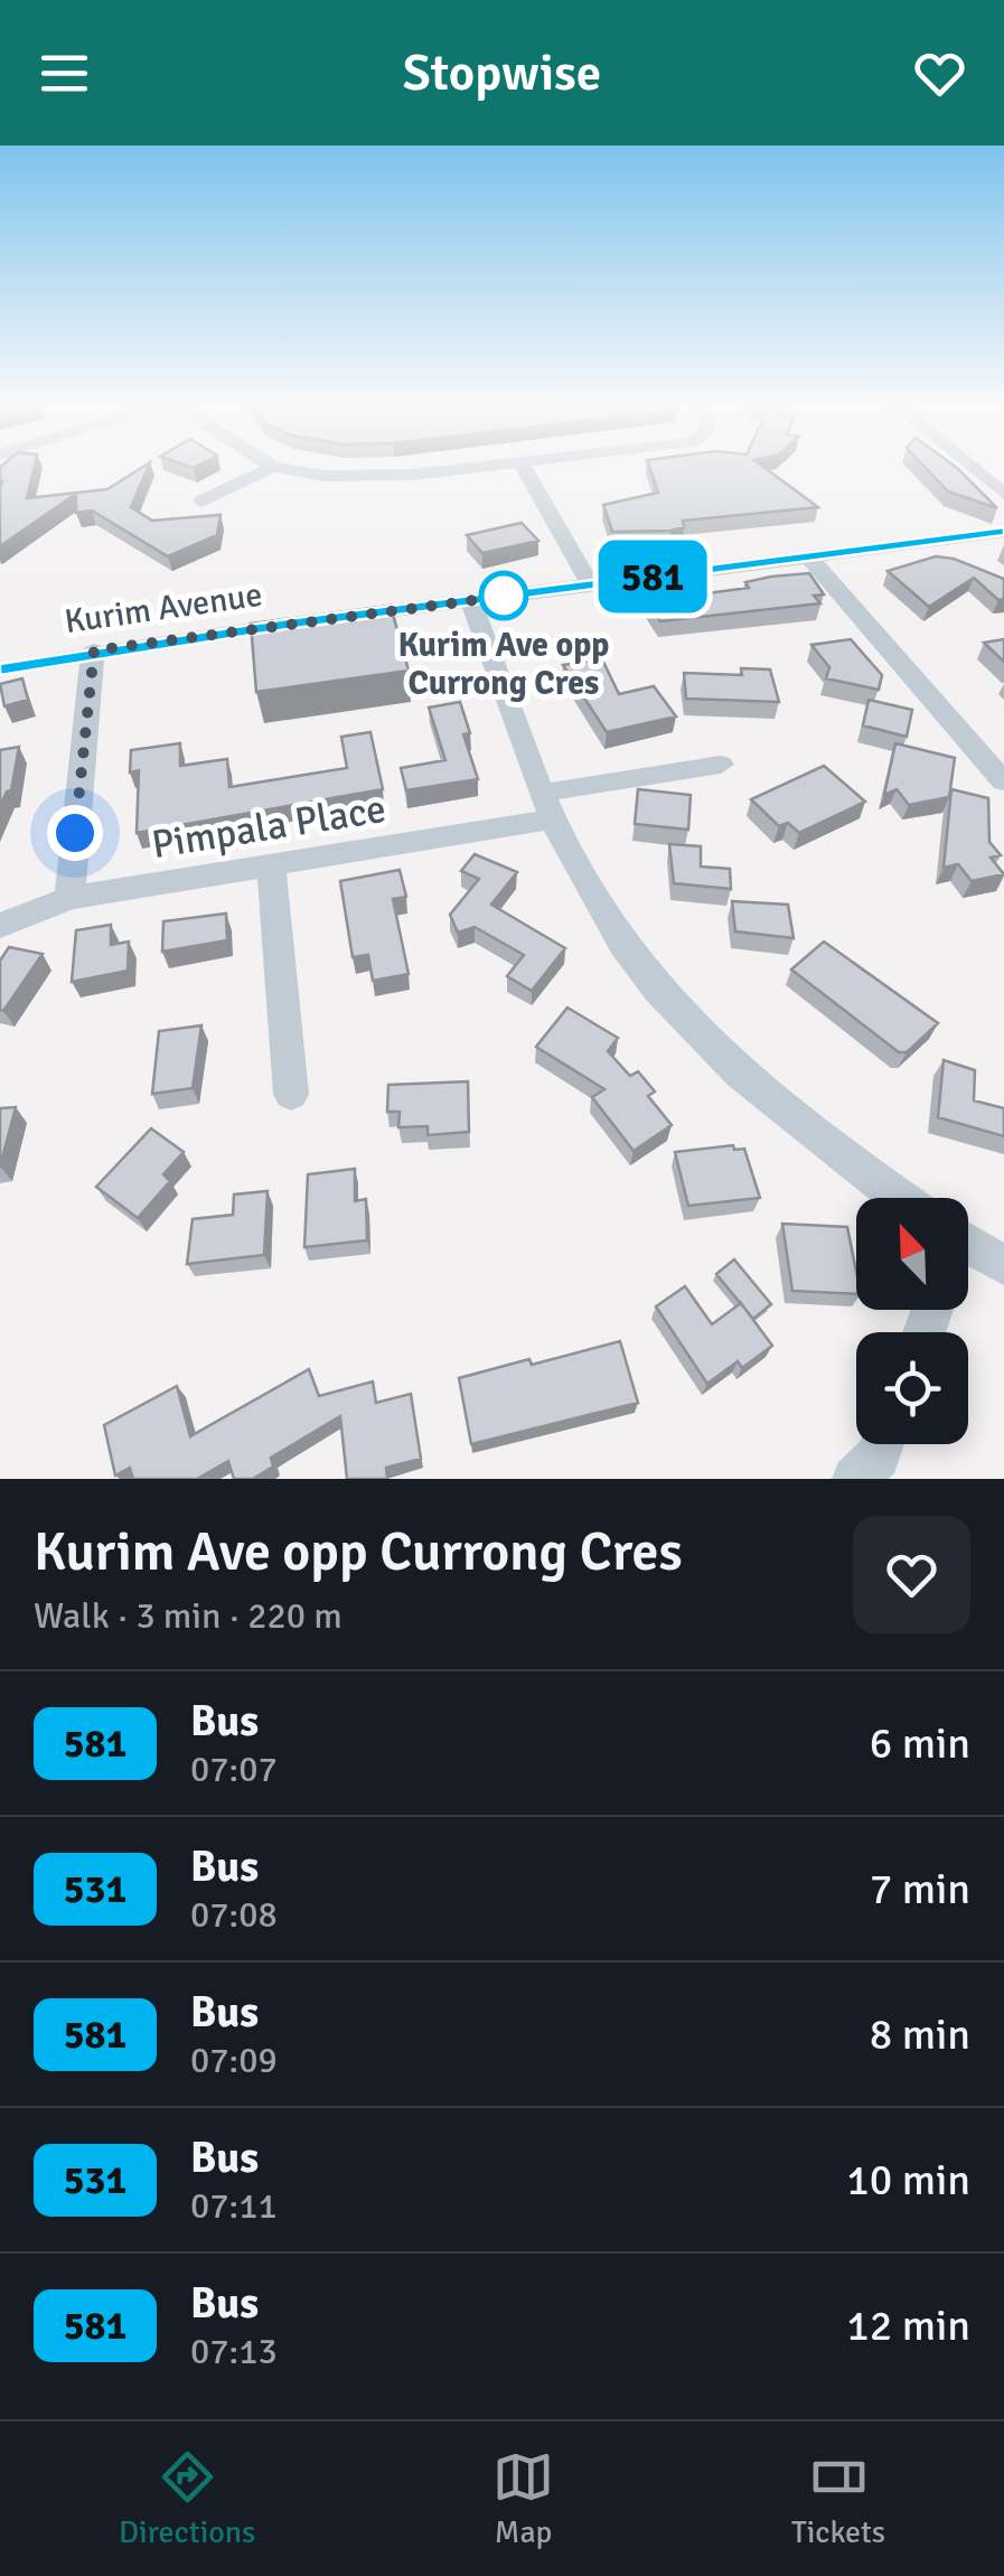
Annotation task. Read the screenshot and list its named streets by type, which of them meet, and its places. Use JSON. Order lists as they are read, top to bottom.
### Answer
{
  "streets": {
    "street": ["Kurim Avenue", "Pimpala Place"]
  },
  "places": ["Kurim Ave opp Currong Cres"],
  "lines": ["bus line 581"],
  "north": "top left",
  "page": {
    "header": "Stopwise",
    "on_map": "581",
    "heading": ["Kurim Ave opp Currong Cres", "Walk · 3 min · 220 m"],
    "list": [
      {
        "mark": "581",
        "name": "Bus",
        "note": "07:07",
        "value": "6 min"
      },
      {
        "mark": "531",
        "name": "Bus",
        "note": "07:08",
        "value": "7 min"
      },
      {
        "mark": "581",
        "name": "Bus",
        "note": "07:09",
        "value": "8 min"
      },
      {
        "mark": "531",
        "name": "Bus",
        "note": "07:11",
        "value": "10 min"
      },
      {
        "mark": "581",
        "name": "Bus",
        "note": "07:13",
        "value": "12 min"
      }
    ],
    "tabs": ["Directions", "Map", "Tickets"]
  }
}
